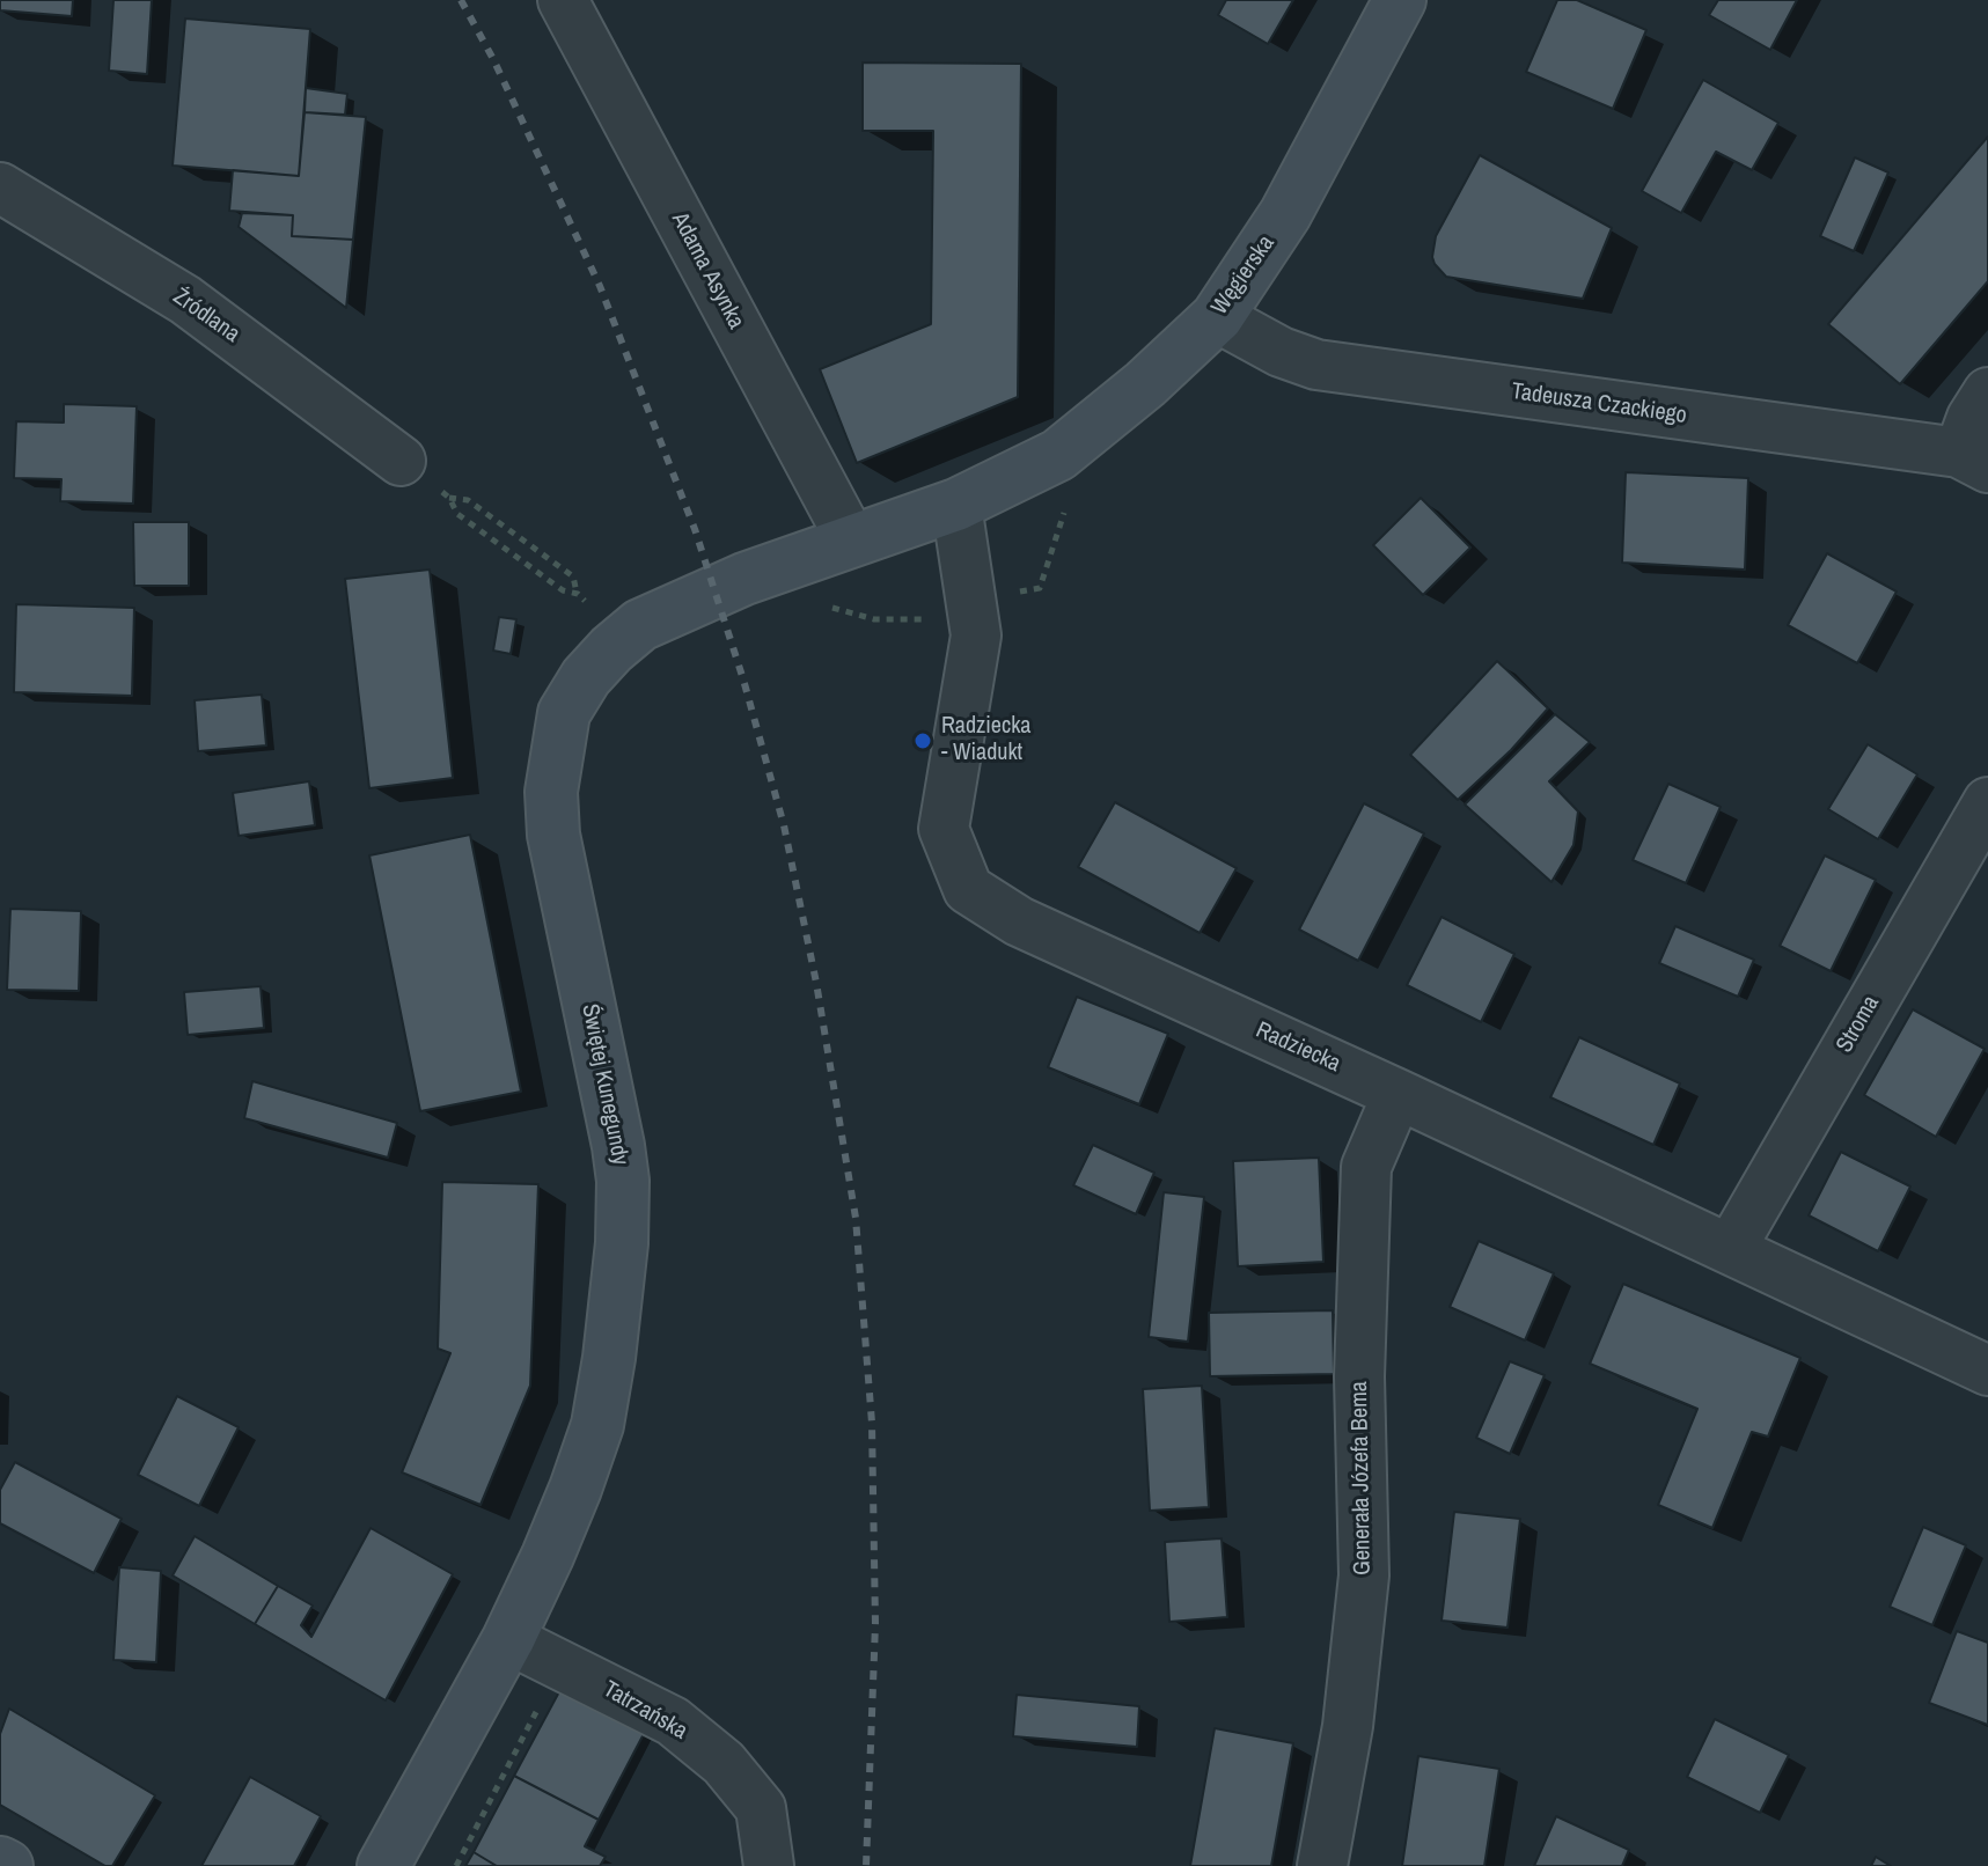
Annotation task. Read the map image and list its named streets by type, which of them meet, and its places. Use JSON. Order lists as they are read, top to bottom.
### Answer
{
  "streets": {
    "main road": ["Węgierska", "Świętej Kunegundy"],
    "street": [
      "Adama Asynka",
      "Źródlana",
      "Tadeusza Czackiego",
      "Stroma",
      "Radziecka",
      "Generała Józefa Bema",
      "Tatrzańska"
    ]
  },
  "crossings": [
    ["Adama Asynka", "Świętej Kunegundy"],
    ["Węgierska", "Tadeusza Czackiego"],
    ["Węgierska", "Radziecka"],
    ["Węgierska", "Świętej Kunegundy"],
    ["Stroma", "Radziecka"],
    ["Radziecka", "Świętej Kunegundy"],
    ["Radziecka", "Generała Józefa Bema"],
    ["Świętej Kunegundy", "Tatrzańska"]
  ],
  "places": ["Radziecka - Wiadukt"]
}
